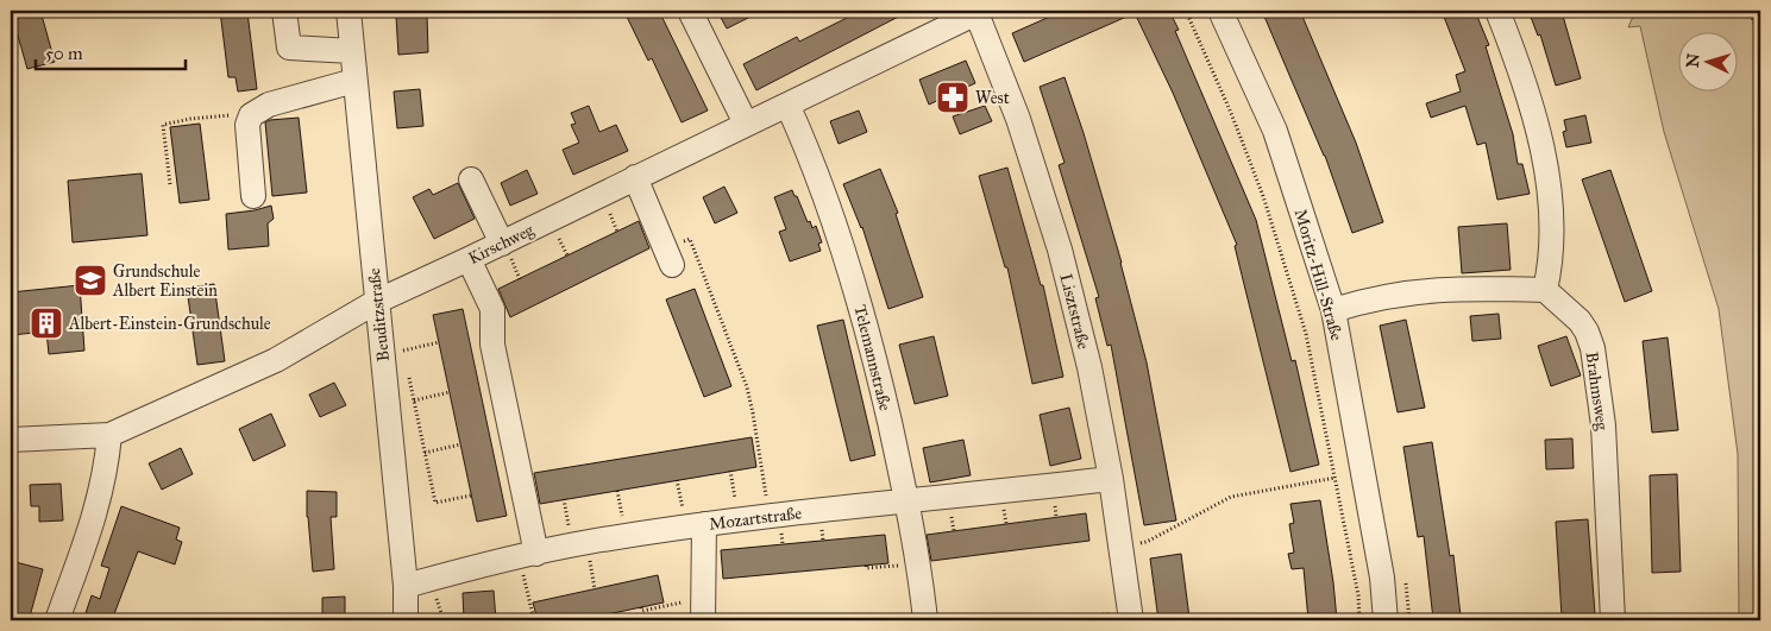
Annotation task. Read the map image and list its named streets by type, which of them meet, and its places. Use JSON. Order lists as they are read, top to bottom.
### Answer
{
  "streets": {
    "street": [
      "Kirschweg",
      "Moritz-Hill-Straße",
      "Lisztstraße",
      "Beuditzstraße",
      "Telemannstraße",
      "Brahmsweg",
      "Mozartstraße"
    ]
  },
  "crossings": [
    ["Kirschweg", "Lisztstraße"],
    ["Kirschweg", "Beuditzstraße"],
    ["Kirschweg", "Telemannstraße"],
    ["Lisztstraße", "Mozartstraße"],
    ["Beuditzstraße", "Mozartstraße"],
    ["Telemannstraße", "Mozartstraße"]
  ],
  "places": {
    "pharmacy": ["West"],
    "school or university": ["Grundschule Albert Einstein"],
    "building": ["Albert-Einstein-Grundschule"]
  },
  "scale_bar": "50 m",
  "north": "left"
}
